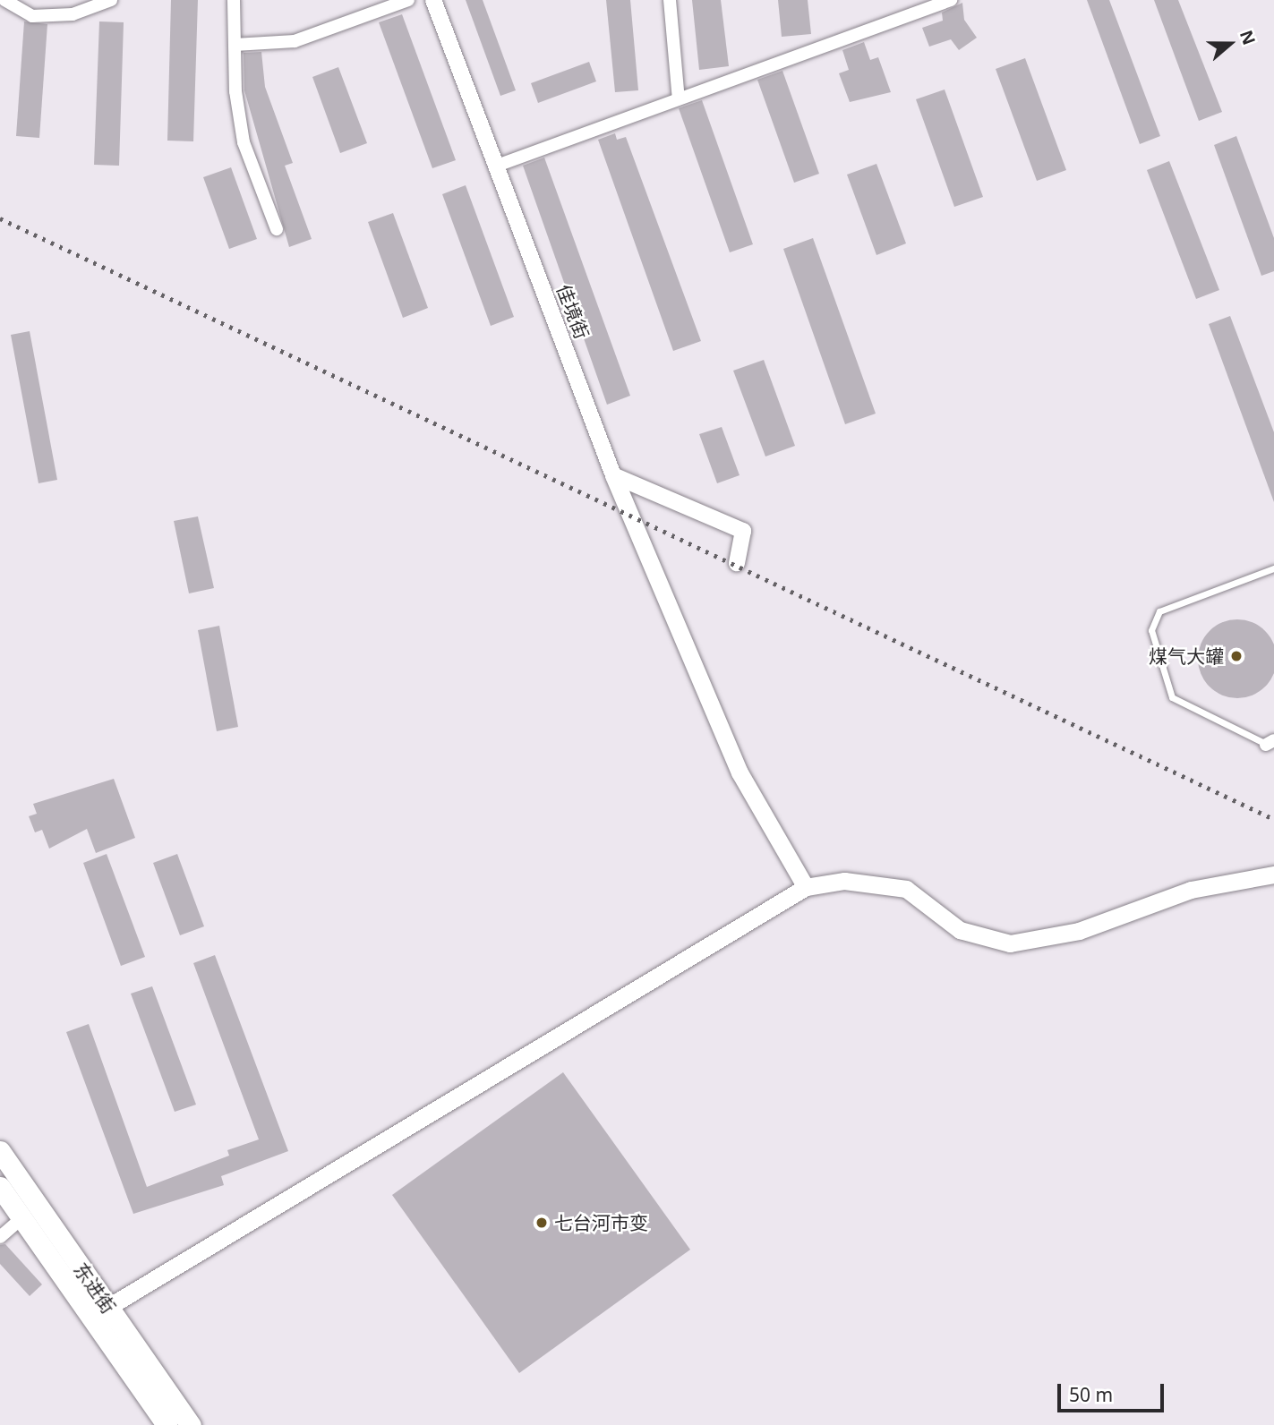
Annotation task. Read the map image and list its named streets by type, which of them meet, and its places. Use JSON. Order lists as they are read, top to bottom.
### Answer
{
  "streets": {
    "main road": ["东进街"],
    "street": ["佳境街"]
  },
  "places": ["煤气大罐", "七台河市变"],
  "scale_bar": "50 m",
  "north": "right"
}
